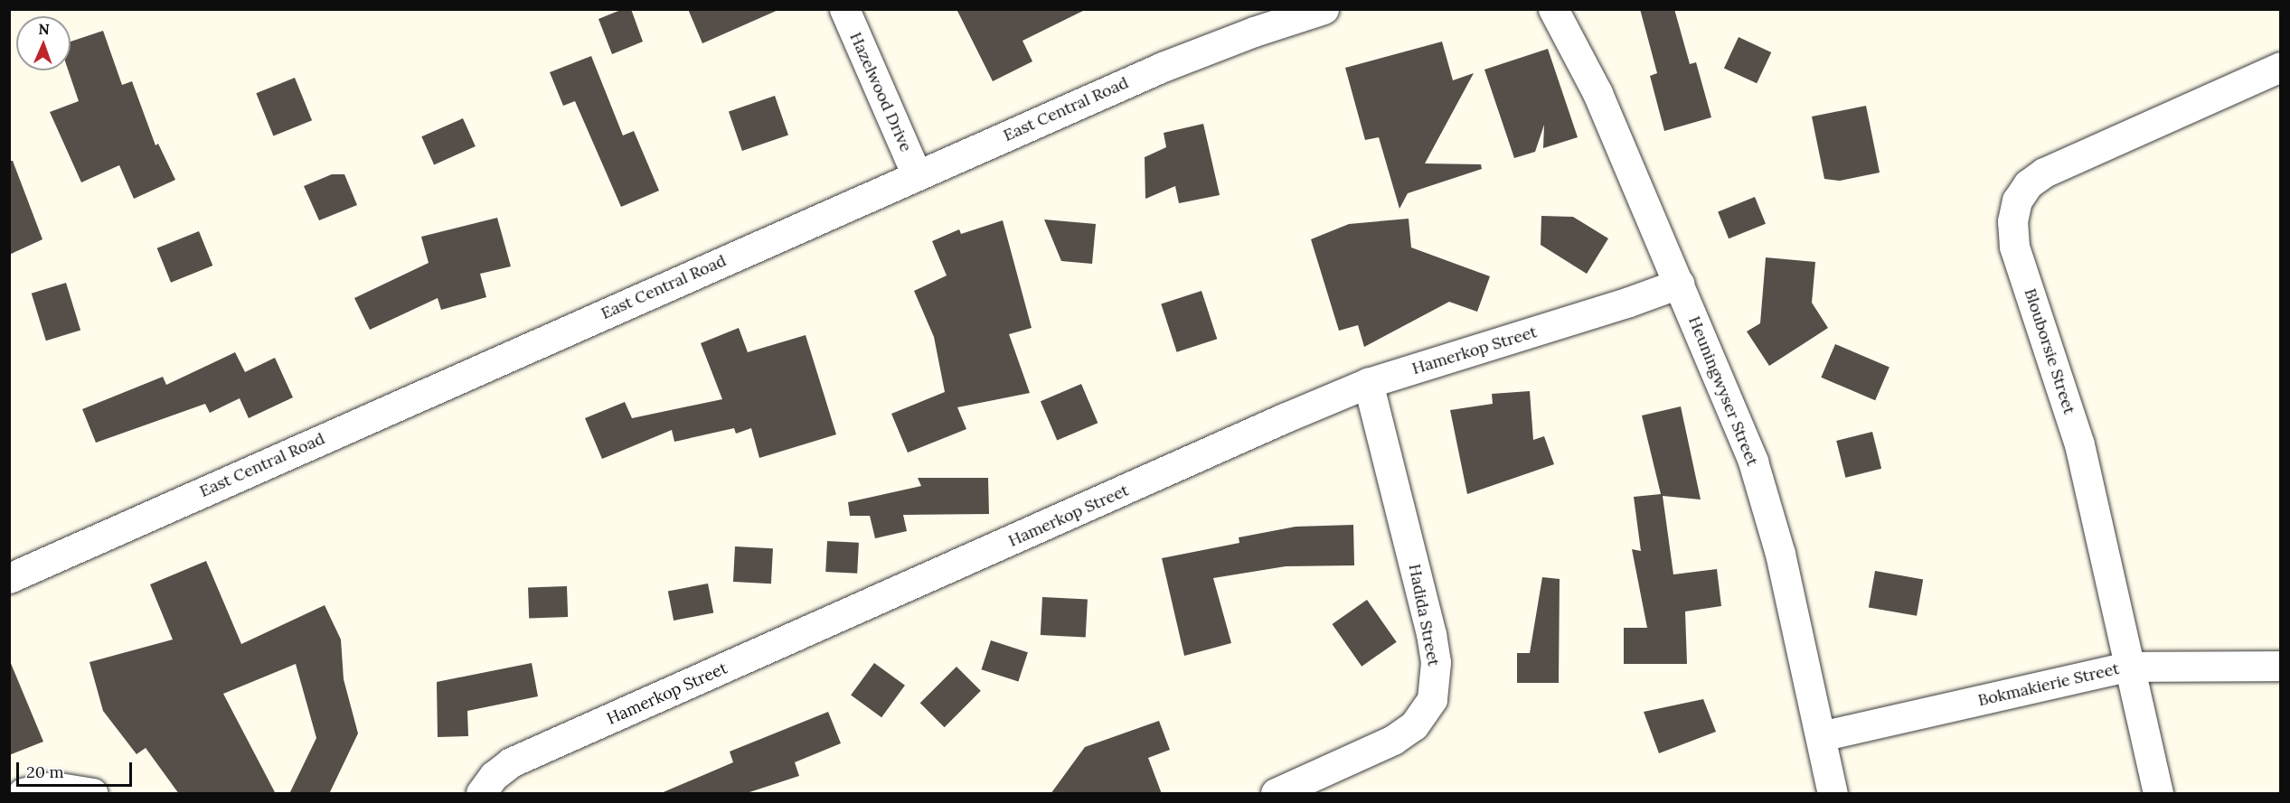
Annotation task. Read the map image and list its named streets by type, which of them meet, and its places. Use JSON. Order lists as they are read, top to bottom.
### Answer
{
  "streets": {
    "street": [
      "Hazelwood Drive",
      "East Central Road",
      "Hamerkop Street",
      "Blouborsie Street",
      "Heuningwyser Street",
      "Hadida Street",
      "Bokmakierie Street"
    ]
  },
  "crossings": [
    ["Hazelwood Drive", "East Central Road"],
    ["Hamerkop Street", "Heuningwyser Street"],
    ["Hamerkop Street", "Hadida Street"],
    ["Blouborsie Street", "Bokmakierie Street"],
    ["Heuningwyser Street", "Bokmakierie Street"]
  ],
  "scale_bar": "20 m",
  "north": "top"
}
